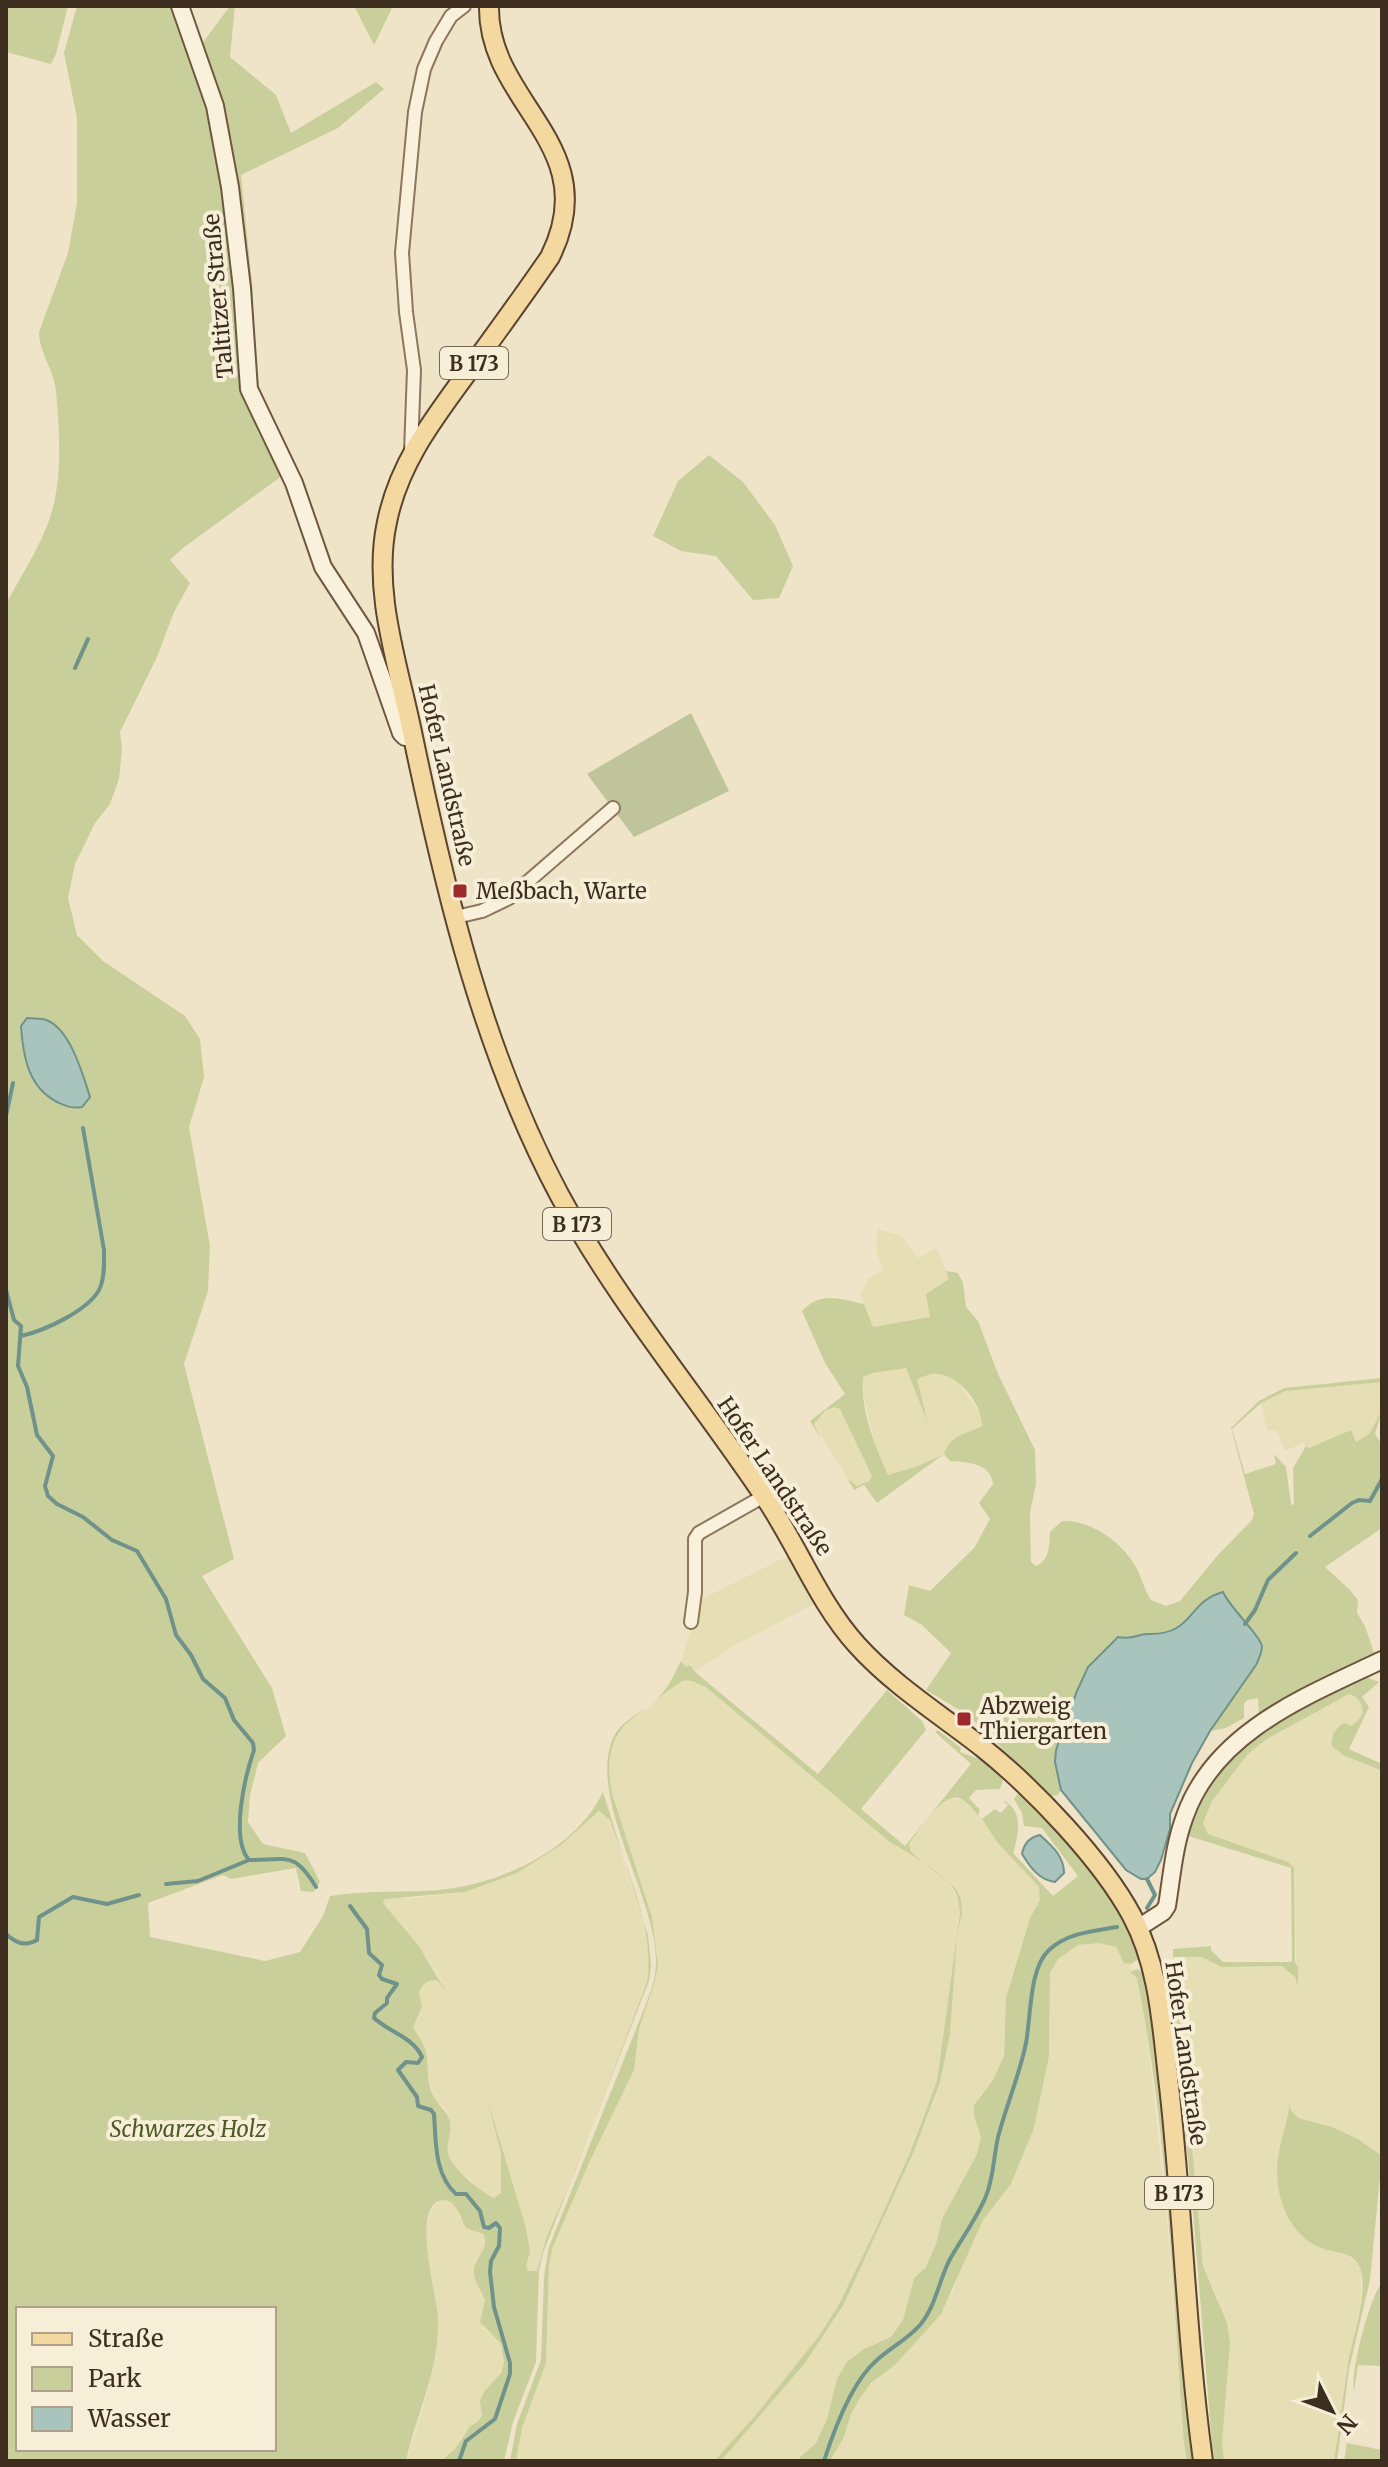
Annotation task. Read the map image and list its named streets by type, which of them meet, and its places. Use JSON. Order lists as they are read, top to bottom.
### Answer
{
  "streets": {
    "main road": ["B 173", "Hofer Landstraße"],
    "street": ["Taltitzer Straße"]
  },
  "crossings": [
    ["Taltitzer Straße", "Hofer Landstraße"]
  ],
  "parks": ["Schwarzes Holz"],
  "places": {
    "transit": ["Meßbach, Warte", "Abzweig Thiergarten"]
  },
  "legend": ["Straße", "Park", "Wasser"],
  "north": "bottom right"
}
